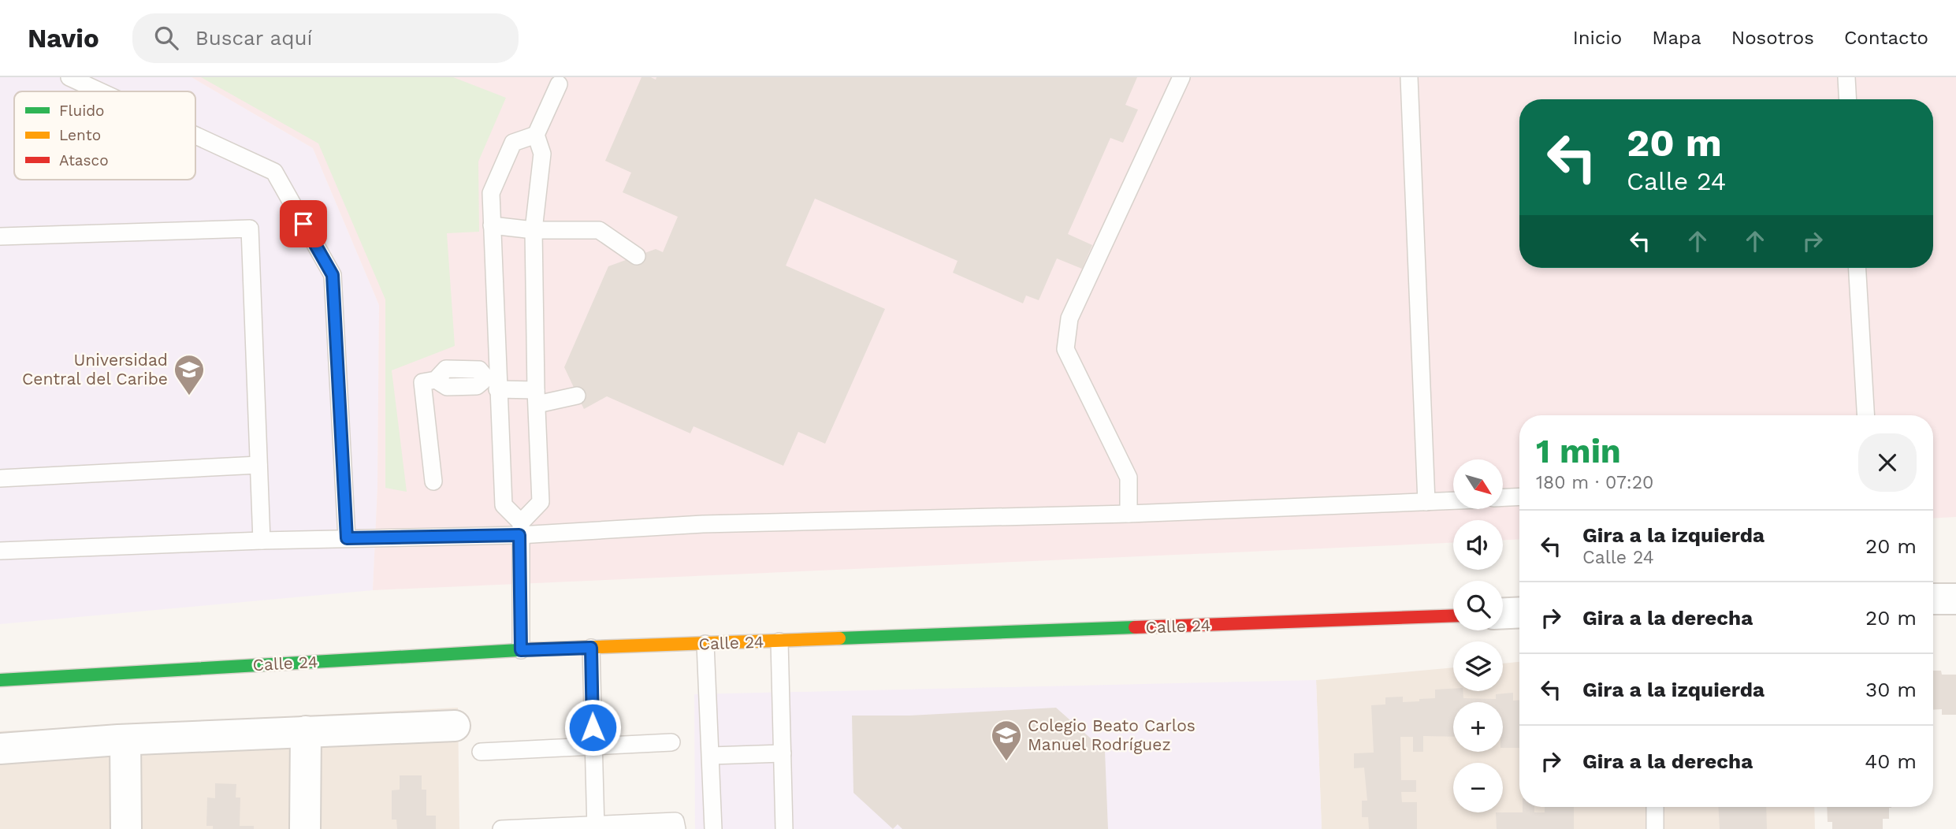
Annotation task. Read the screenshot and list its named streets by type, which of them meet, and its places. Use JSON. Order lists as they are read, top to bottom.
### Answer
{
  "streets": {
    "street": ["Calle 24"]
  },
  "places": {
    "school or university": ["Universidad Central del Caribe", "Colegio Beato Carlos Manuel Rodríguez"]
  },
  "legend": ["Fluido", "Lento", "Atasco"],
  "north": "bottom right",
  "page": {
    "header": "Navio",
    "search": "Buscar aquí",
    "nav": [
      "Inicio",
      "Mapa",
      "Nosotros",
      "Contacto"
    ],
    "turn": ["20 m", "Calle 24"],
    "heading": ["1 min", "180 m · 07:20"],
    "map_buttons": ["+", "−"],
    "list": [
      {
        "name": "Gira a la izquierda",
        "note": "Calle 24",
        "value": "20 m"
      },
      {
        "name": "Gira a la derecha",
        "value": "20 m"
      },
      {
        "name": "Gira a la izquierda",
        "value": "30 m"
      },
      {
        "name": "Gira a la derecha",
        "value": "40 m"
      }
    ]
  }
}
